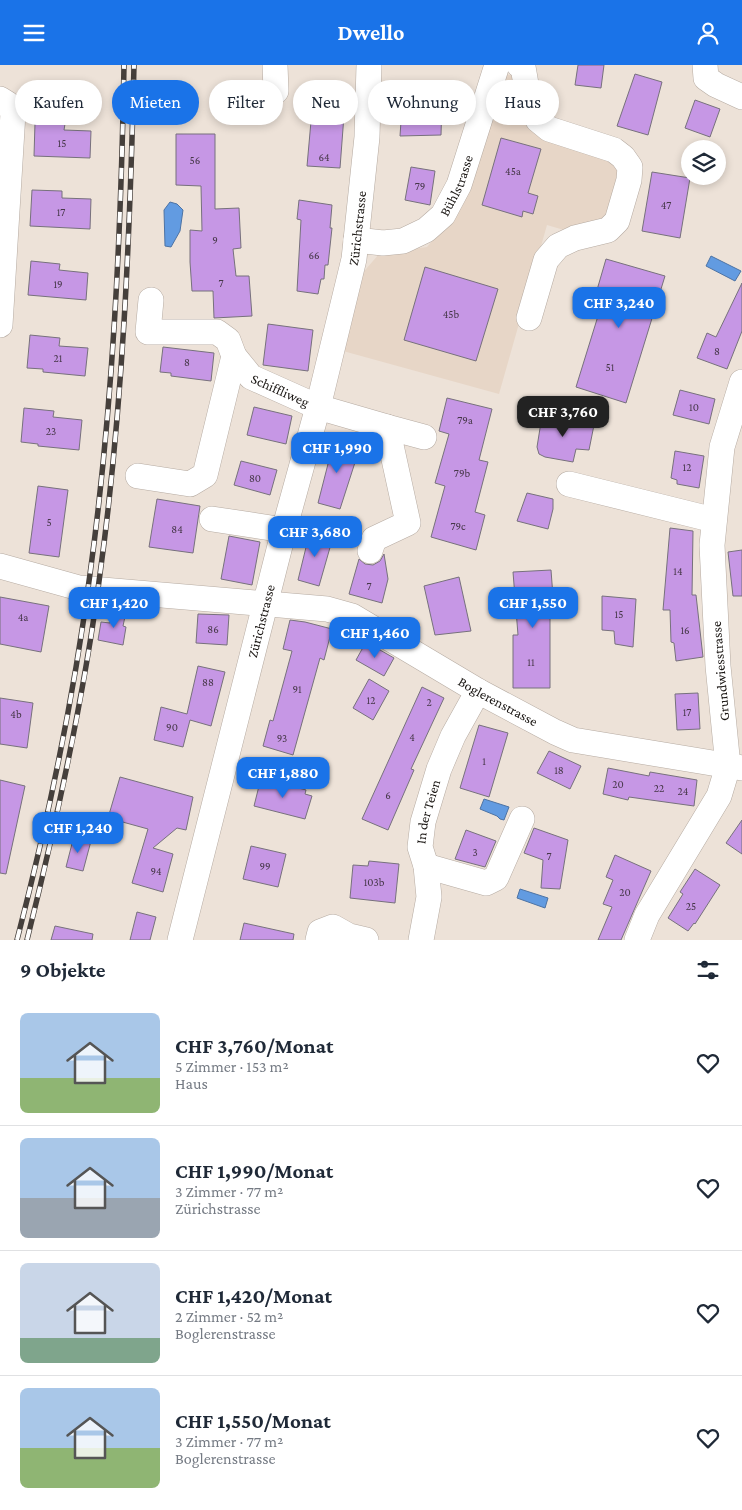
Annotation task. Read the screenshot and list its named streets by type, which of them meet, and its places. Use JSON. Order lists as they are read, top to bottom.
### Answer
{
  "streets": {
    "street": [
      "Bühlstrasse",
      "Zürichstrasse",
      "Schiffliweg",
      "Grundwiesstrasse",
      "Boglerenstrasse",
      "In der Teien"
    ]
  },
  "crossings": [
    ["Bühlstrasse", "Zürichstrasse"],
    ["Zürichstrasse", "Schiffliweg"],
    ["Zürichstrasse", "Boglerenstrasse"],
    ["Grundwiesstrasse", "Boglerenstrasse"],
    ["Boglerenstrasse", "In der Teien"]
  ],
  "house_numbers": [
    "15",
    "64",
    "56",
    "45a",
    "79",
    "47",
    "17",
    "9",
    "66",
    "7",
    "19",
    "45b",
    "8",
    "21",
    "8",
    "51",
    "10",
    "79a",
    "23",
    "12",
    "79b",
    "80",
    "5",
    "79c",
    "84",
    "14",
    "7",
    "15",
    "4a",
    "86",
    "16",
    "11",
    "88",
    "91",
    "12",
    "2",
    "17",
    "4b",
    "90",
    "4",
    "93",
    "1",
    "18",
    "20",
    "22",
    "24",
    "6",
    "3",
    "7",
    "99",
    "94",
    "103b",
    "20",
    "25"
  ],
  "page": {
    "header": "Dwello",
    "chip": [
      "Kaufen",
      "Mieten",
      "Filter",
      "Neu",
      "Wohnung",
      "Haus"
    ],
    "price": [
      "CHF 3,240",
      "CHF 3,760",
      "CHF 1,990",
      "CHF 3,680",
      "CHF 1,420",
      "CHF 1,550",
      "CHF 1,460",
      "CHF 1,880",
      "CHF 1,240"
    ],
    "heading": "9 Objekte",
    "list": [
      {
        "name": "CHF 3,760/Monat",
        "note": "5 Zimmer · 153 m² · Haus"
      },
      {
        "name": "CHF 1,990/Monat",
        "note": "3 Zimmer · 77 m² · Zürichstrasse"
      },
      {
        "name": "CHF 1,420/Monat",
        "note": "2 Zimmer · 52 m² · Boglerenstrasse"
      },
      {
        "name": "CHF 1,550/Monat",
        "note": "3 Zimmer · 77 m² · Boglerenstrasse"
      }
    ]
  }
}
